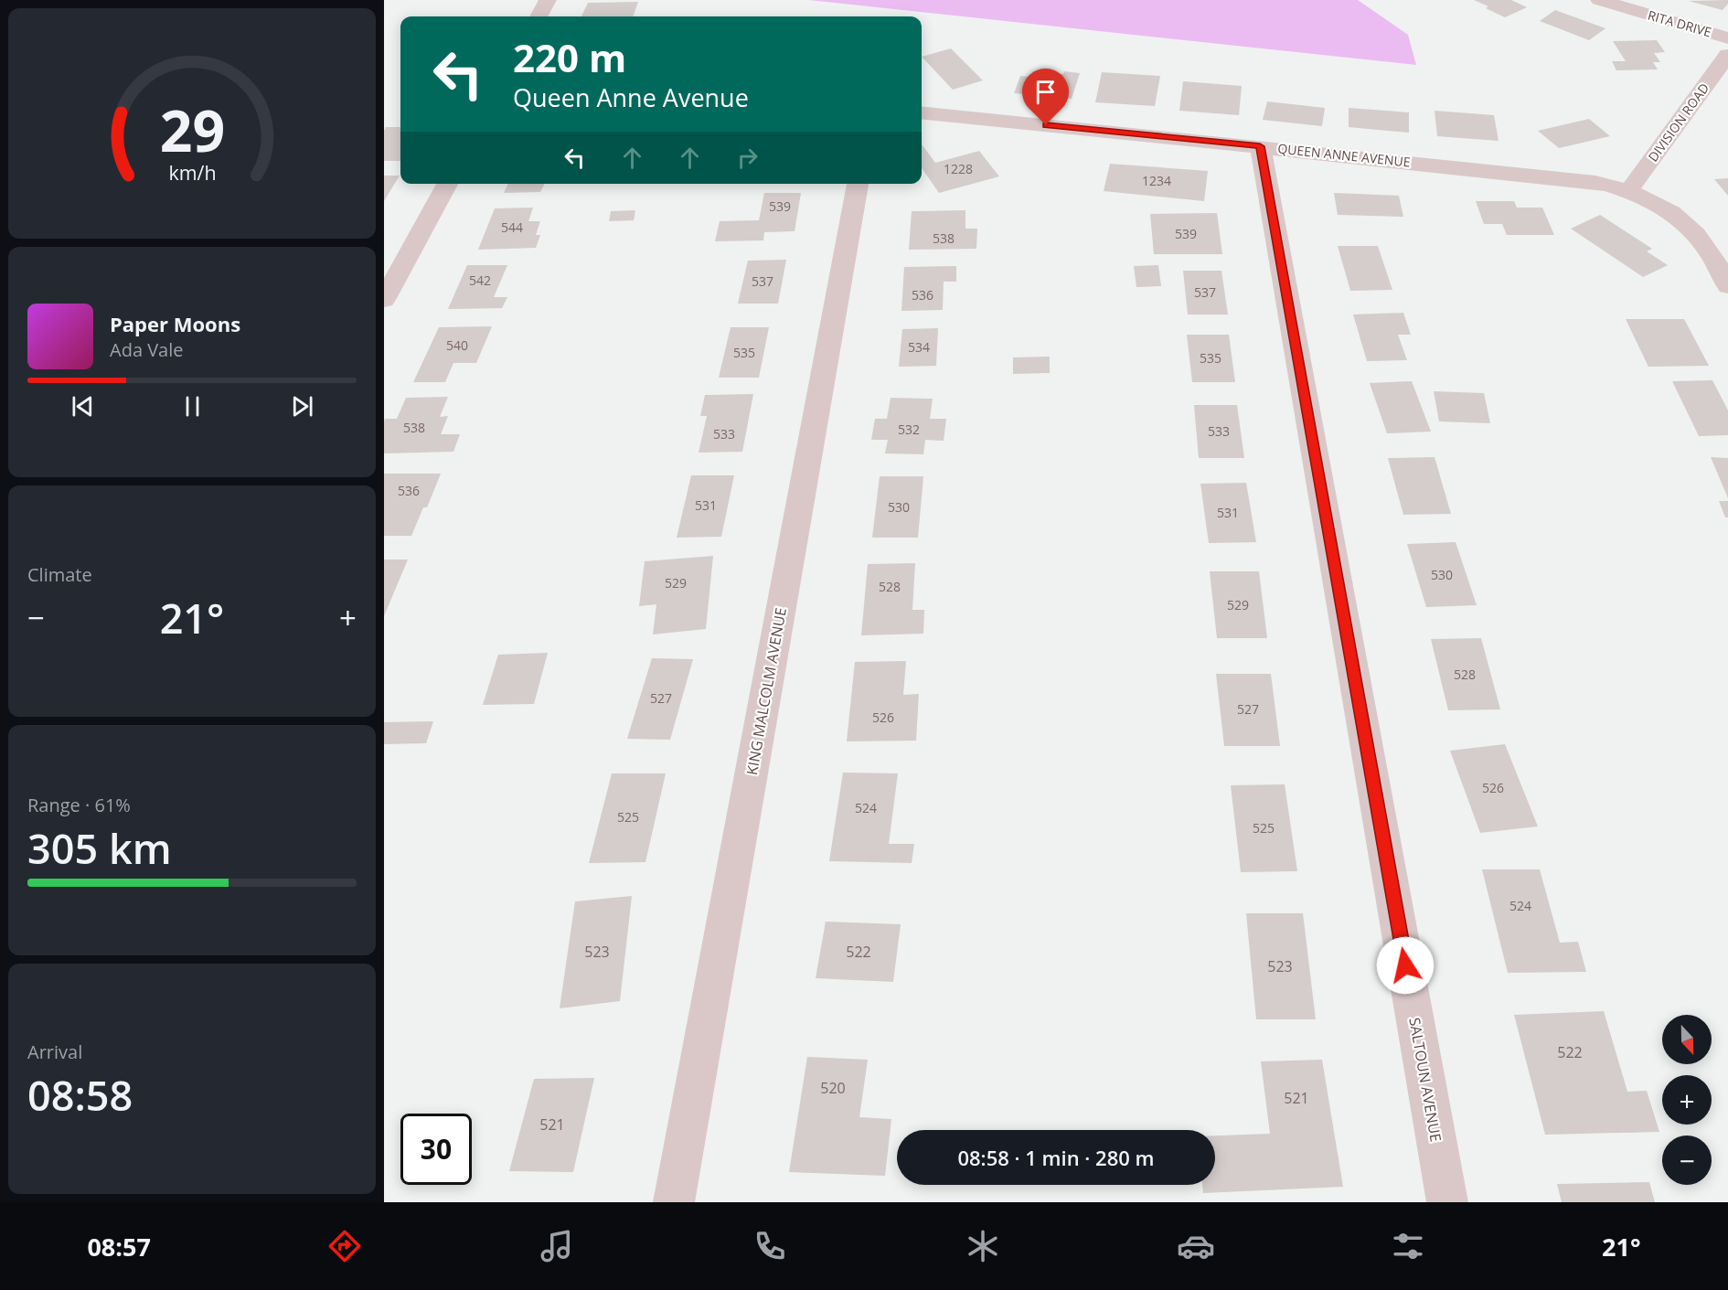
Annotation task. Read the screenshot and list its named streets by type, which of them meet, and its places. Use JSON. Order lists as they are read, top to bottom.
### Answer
{
  "streets": {
    "street": [
      "RITA DRIVE",
      "DIVISION ROAD",
      "QUEEN ANNE AVENUE",
      "KING MALCOLM AVENUE",
      "SALTOUN AVENUE"
    ]
  },
  "crossings": [
    ["DIVISION ROAD", "QUEEN ANNE AVENUE"],
    ["QUEEN ANNE AVENUE", "SALTOUN AVENUE"]
  ],
  "house_numbers": [
    "1228",
    "1234",
    "539",
    "544",
    "539",
    "538",
    "542",
    "537",
    "537",
    "536",
    "540",
    "534",
    "535",
    "535",
    "538",
    "532",
    "533",
    "533",
    "536",
    "531",
    "530",
    "531",
    "530",
    "529",
    "528",
    "529",
    "528",
    "527",
    "527",
    "526",
    "526",
    "524",
    "525",
    "525",
    "524",
    "523",
    "522",
    "523",
    "522",
    "520",
    "521",
    "521"
  ],
  "north": "bottom",
  "page": {
    "turn": ["220 m", "Queen Anne Avenue"],
    "song": ["Paper Moons", "Ada Vale"],
    "tile": [
      "Climate",
      ["Range · 61%", "305 km"],
      ["Arrival", "08:58"]
    ],
    "heat": ["−", "21°", "+"],
    "map_buttons": ["+", "−"],
    "limit": "30",
    "trip": "08:58 · 1 min · 280 m",
    "tabs": ["08:57", "21°"],
    "gauge": ["29", "km/h"]
  }
}
